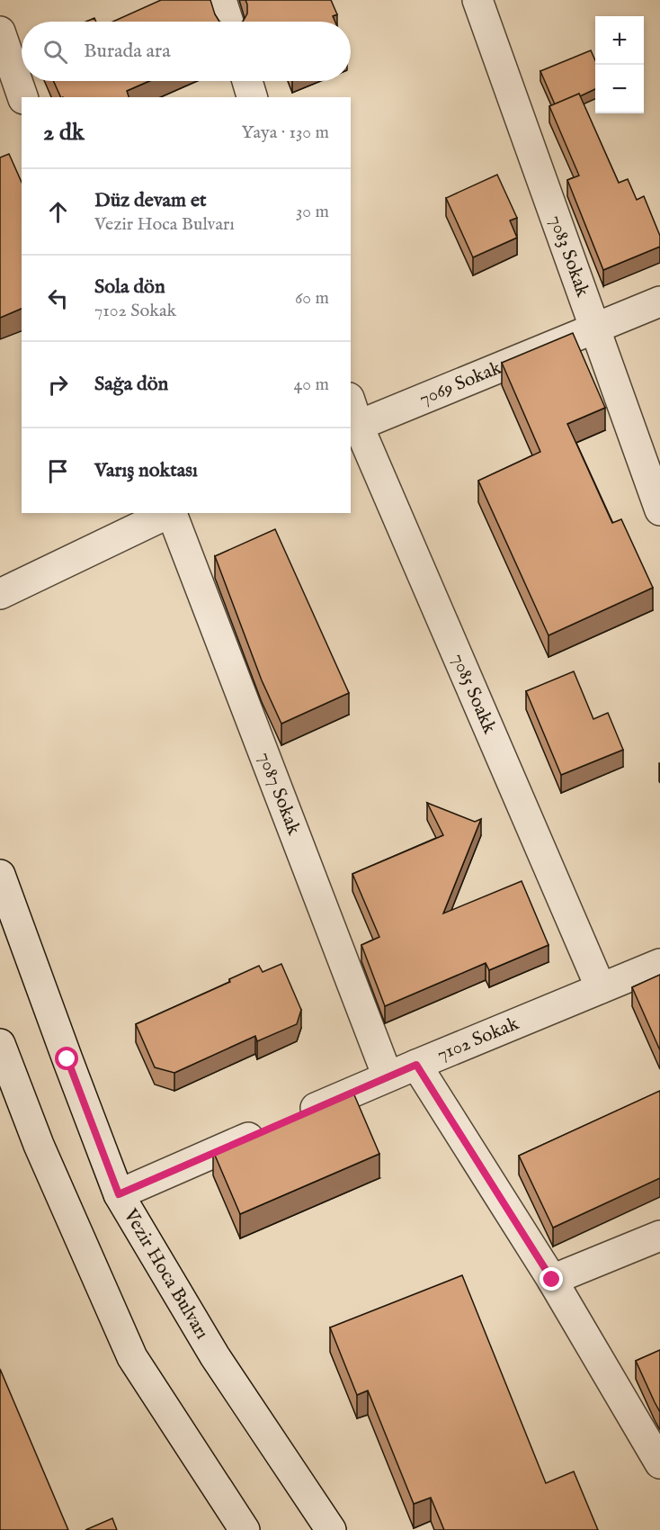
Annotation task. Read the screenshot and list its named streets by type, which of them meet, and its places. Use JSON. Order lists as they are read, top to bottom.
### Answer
{
  "streets": {
    "street": [
      "7083 Sokak",
      "7069 Sokak",
      "7085 Soakk",
      "7087 Sokak",
      "7102 Sokak",
      "Vezir Hoca Bulvarı"
    ]
  },
  "crossings": [
    ["7083 Sokak", "7069 Sokak"],
    ["7069 Sokak", "7085 Soakk"],
    ["7085 Soakk", "7102 Sokak"],
    ["7087 Sokak", "7102 Sokak"],
    ["7102 Sokak", "Vezir Hoca Bulvarı"]
  ],
  "page": {
    "map_buttons": ["+", "−"],
    "search": "Burada ara",
    "heading": ["2 dk", "Yaya · 130 m"],
    "list": [
      ["Düz devam et", "Vezir Hoca Bulvarı", "30 m"],
      ["Sola dön", "7102 Sokak", "60 m"],
      ["Sağa dön", "40 m"],
      "Varış noktası"
    ]
  }
}
